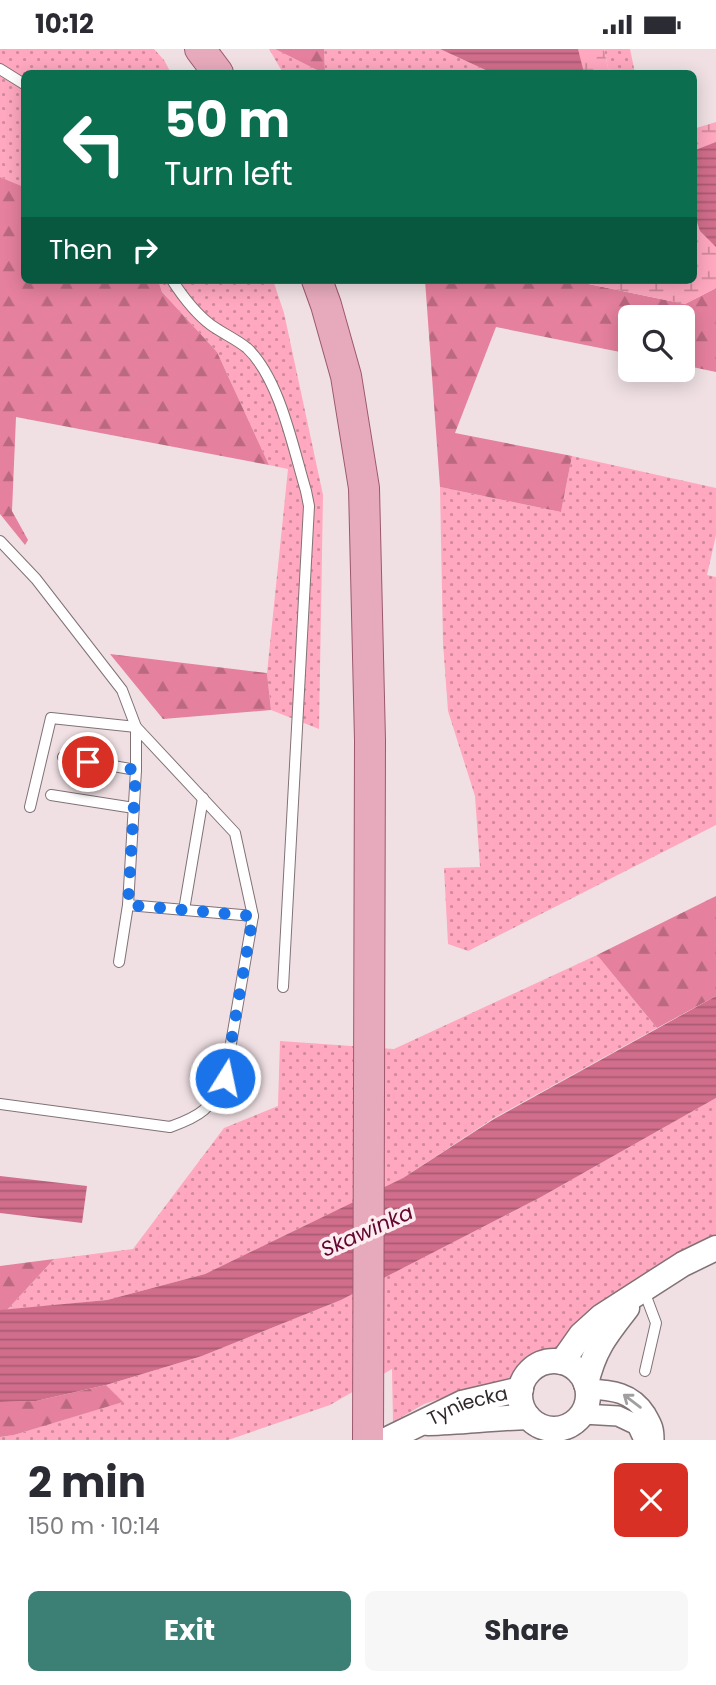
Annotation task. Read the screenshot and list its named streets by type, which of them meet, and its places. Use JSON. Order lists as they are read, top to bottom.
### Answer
{
  "streets": {
    "street": ["Tyniecka"]
  },
  "water": ["Skawinka"],
  "page": {
    "status": "10:12",
    "turn": ["50 m", "Turn left"],
    "then": "Then",
    "heading": ["2 min", "150 m · 10:14"],
    "buttons": ["Exit", "Share"]
  }
}
